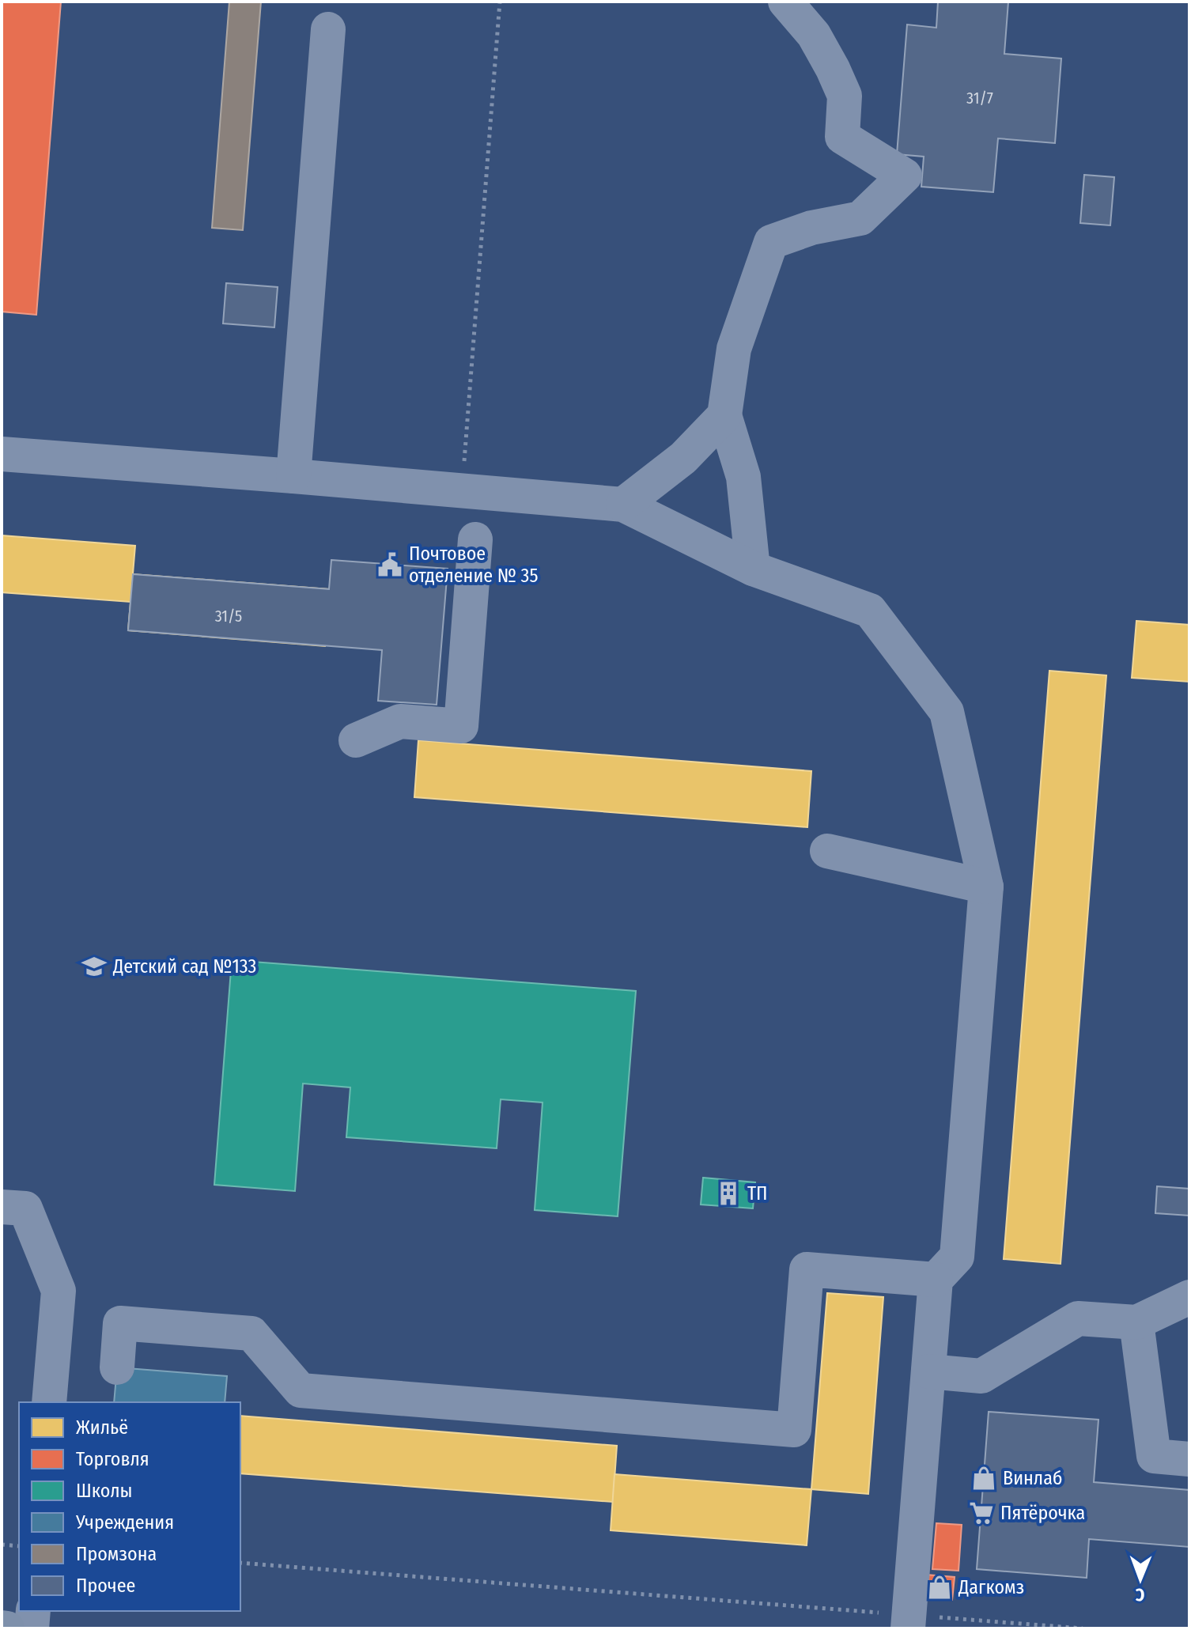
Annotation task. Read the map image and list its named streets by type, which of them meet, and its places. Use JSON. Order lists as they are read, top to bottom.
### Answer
{
  "places": {
    "public building": ["Почтовое отделение № 35"],
    "school or university": ["Детский сад №133"],
    "building": ["ТП"],
    "shop": ["Винлаб", "Дагкомз"],
    "supermarket": ["Пятёрочка"]
  },
  "house_numbers": ["31/7", "31/5"],
  "legend": [
    "Жильё",
    "Торговля",
    "Школы",
    "Учреждения",
    "Промзона",
    "Прочее"
  ],
  "north": "bottom"
}
